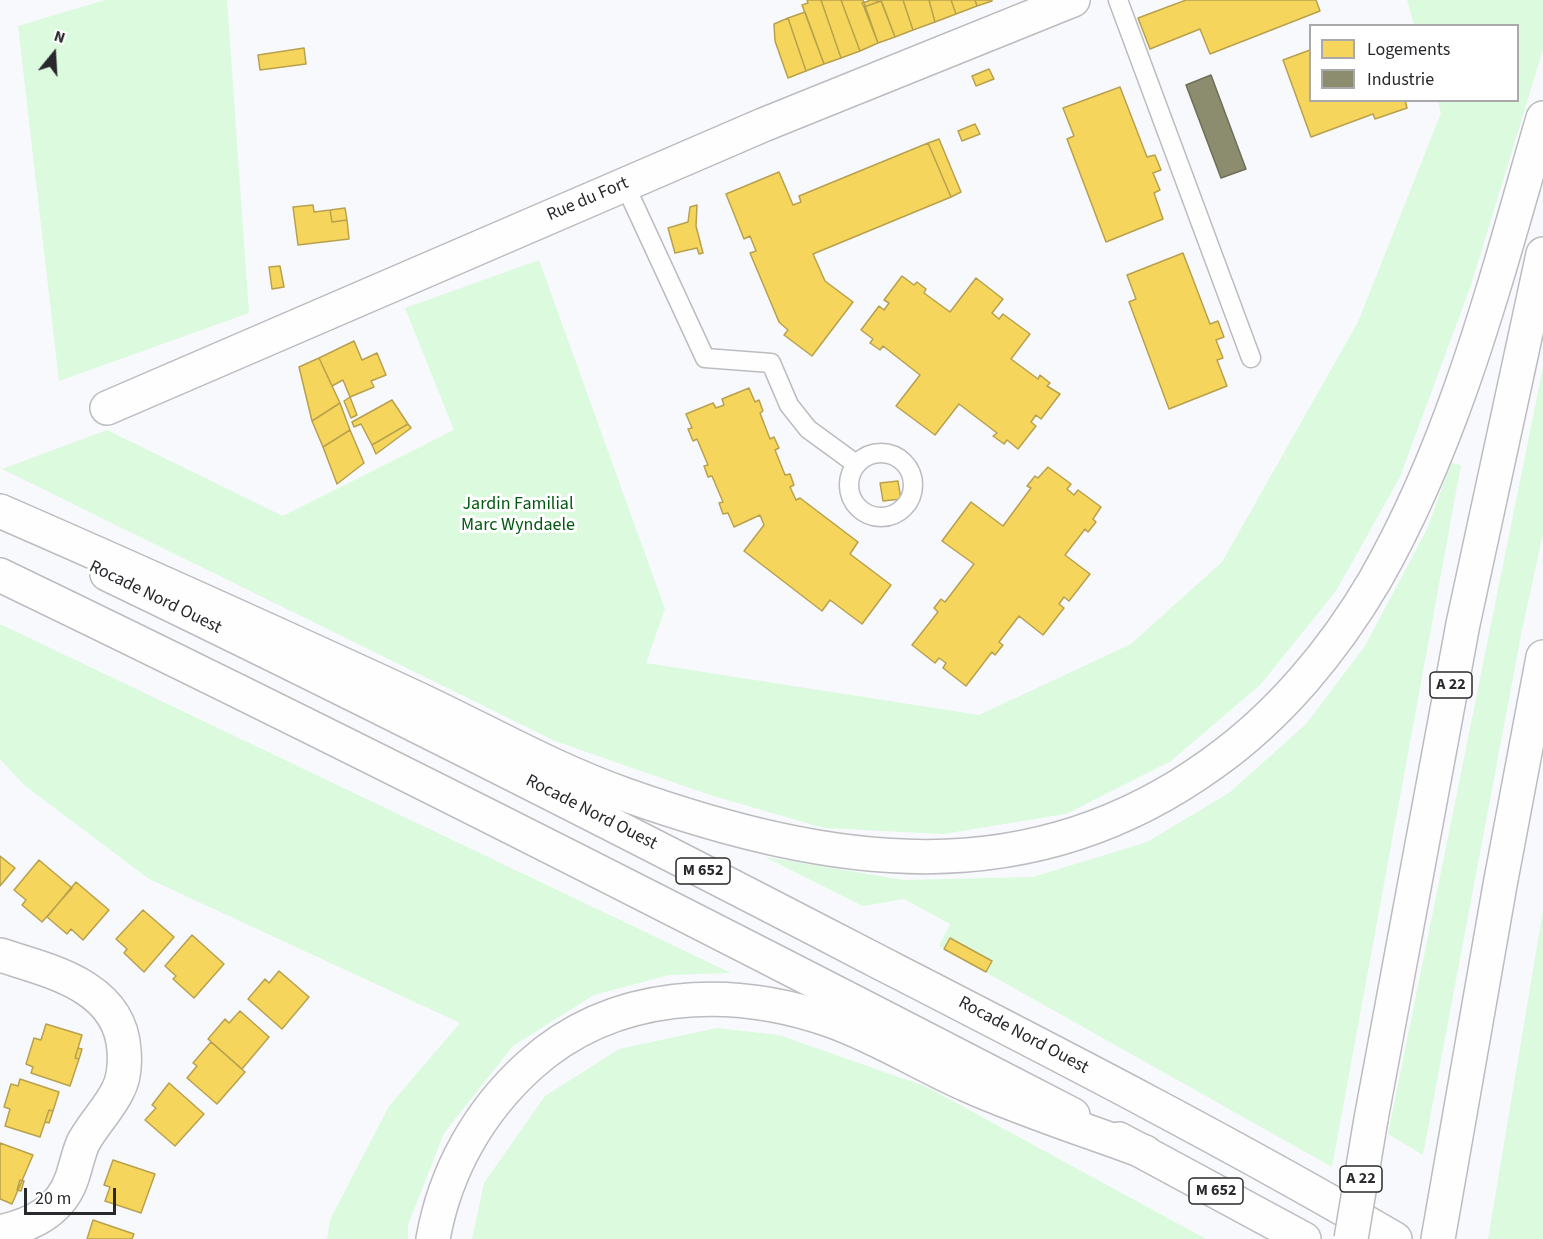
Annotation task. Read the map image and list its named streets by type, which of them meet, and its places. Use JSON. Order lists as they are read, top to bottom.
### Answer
{
  "streets": {
    "main road": [
      "Rue du Fort",
      "Rocade Nord Ouest",
      "A 22",
      "M 652"
    ]
  },
  "parks": ["Jardin Familial Marc Wyndaele"],
  "legend": ["Logements", "Industrie"],
  "scale_bar": "20 m",
  "north": "top"
}
